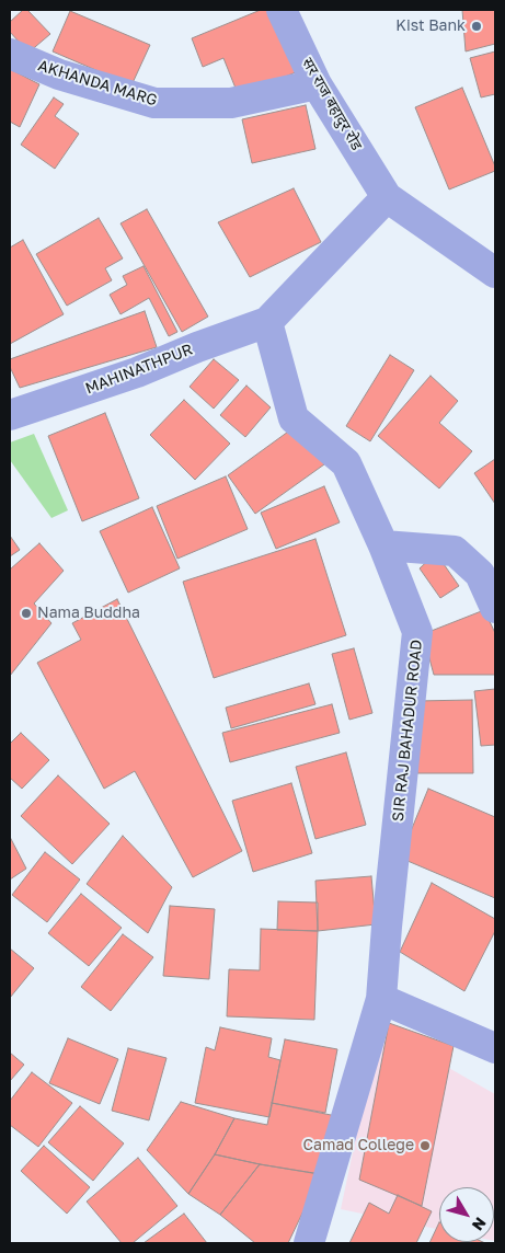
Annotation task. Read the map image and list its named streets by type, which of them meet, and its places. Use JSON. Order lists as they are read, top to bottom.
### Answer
{
  "streets": {
    "street": [
      "AKHANDA MARG",
      "सर राज बहादुर रोड",
      "MAHINATHPUR",
      "SIR RAJ BAHADUR ROAD"
    ]
  },
  "crossings": [
    ["AKHANDA MARG", "सर राज बहादुर रोड"],
    ["MAHINATHPUR", "SIR RAJ BAHADUR ROAD"]
  ],
  "places": ["Kist Bank", "Nama Buddha", "Camad College"],
  "north": "bottom right"
}
